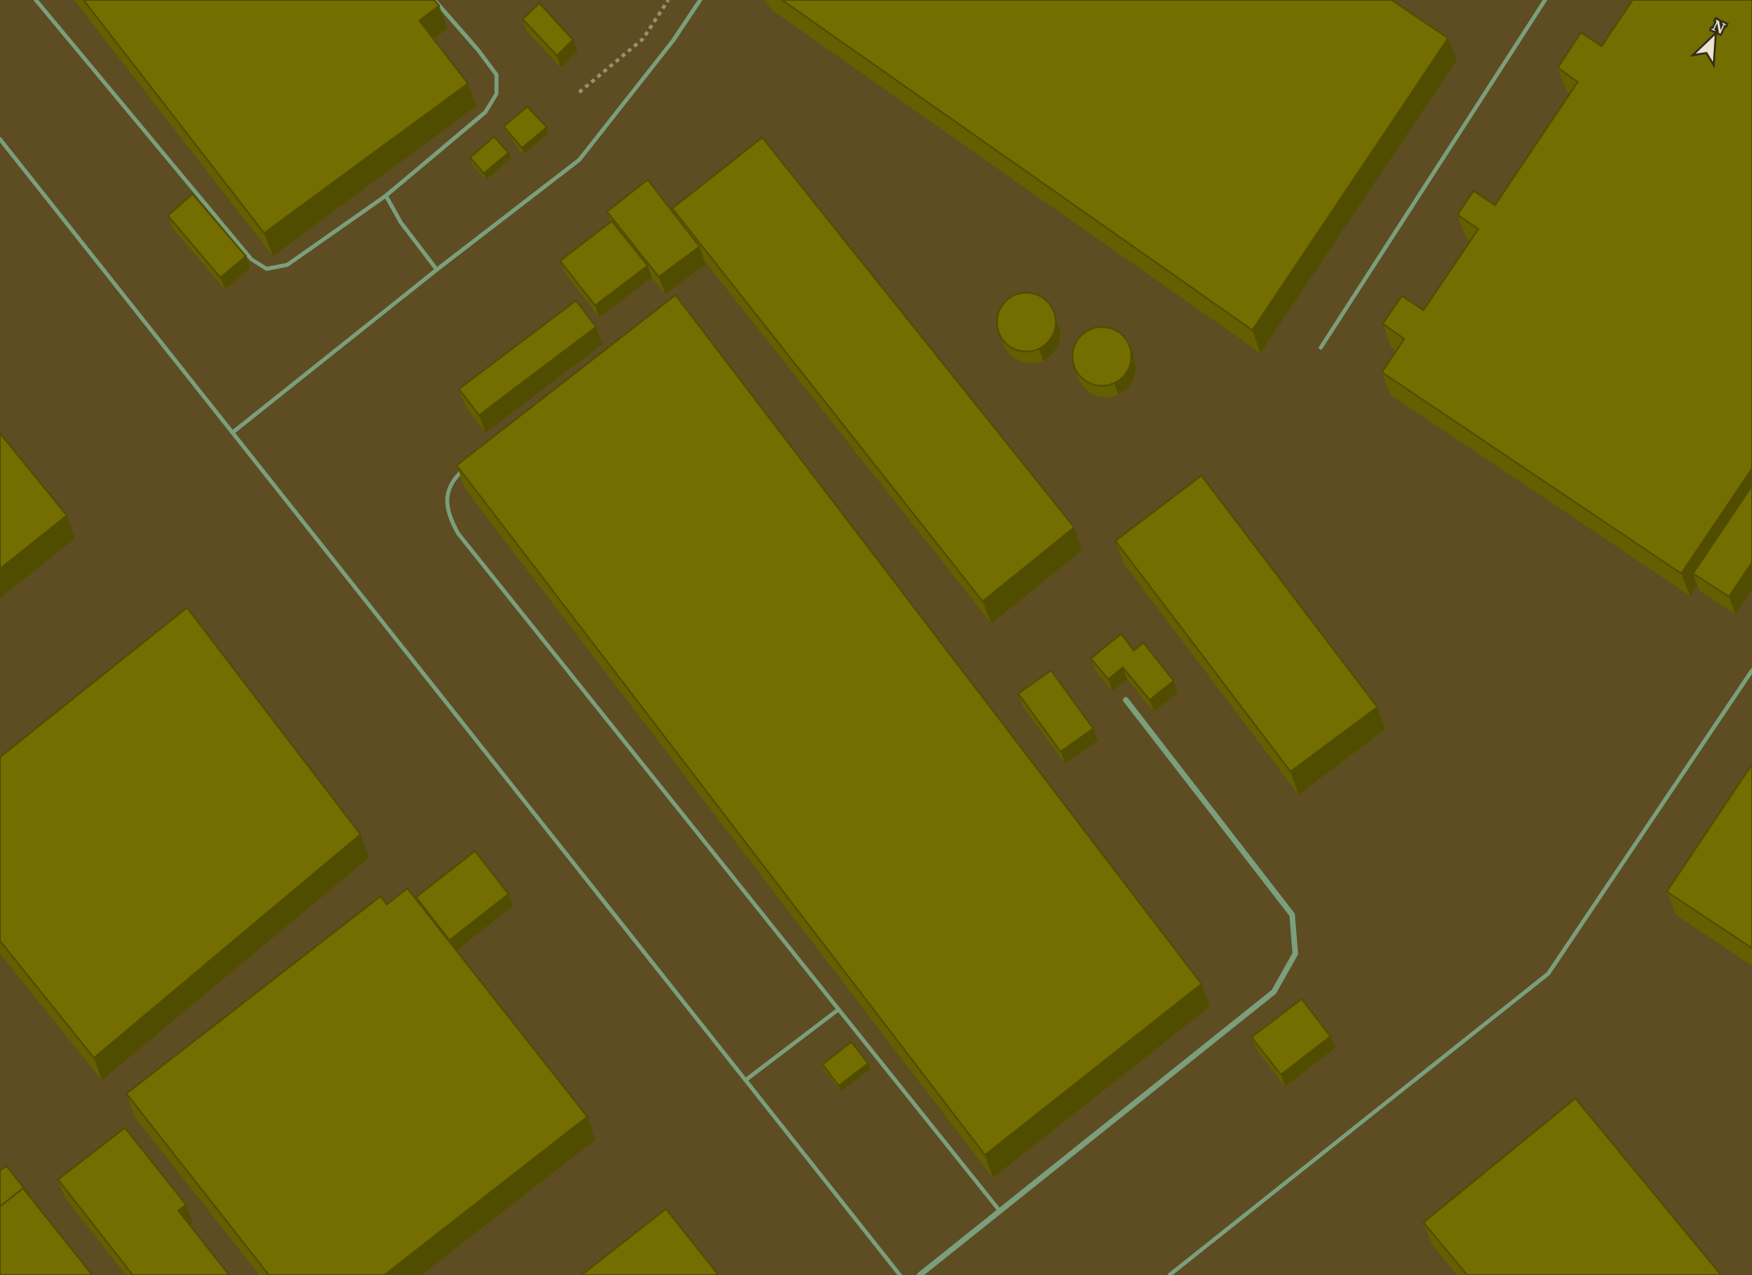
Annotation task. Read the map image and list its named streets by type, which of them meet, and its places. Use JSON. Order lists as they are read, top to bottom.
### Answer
{
  "north": "top right"
}
